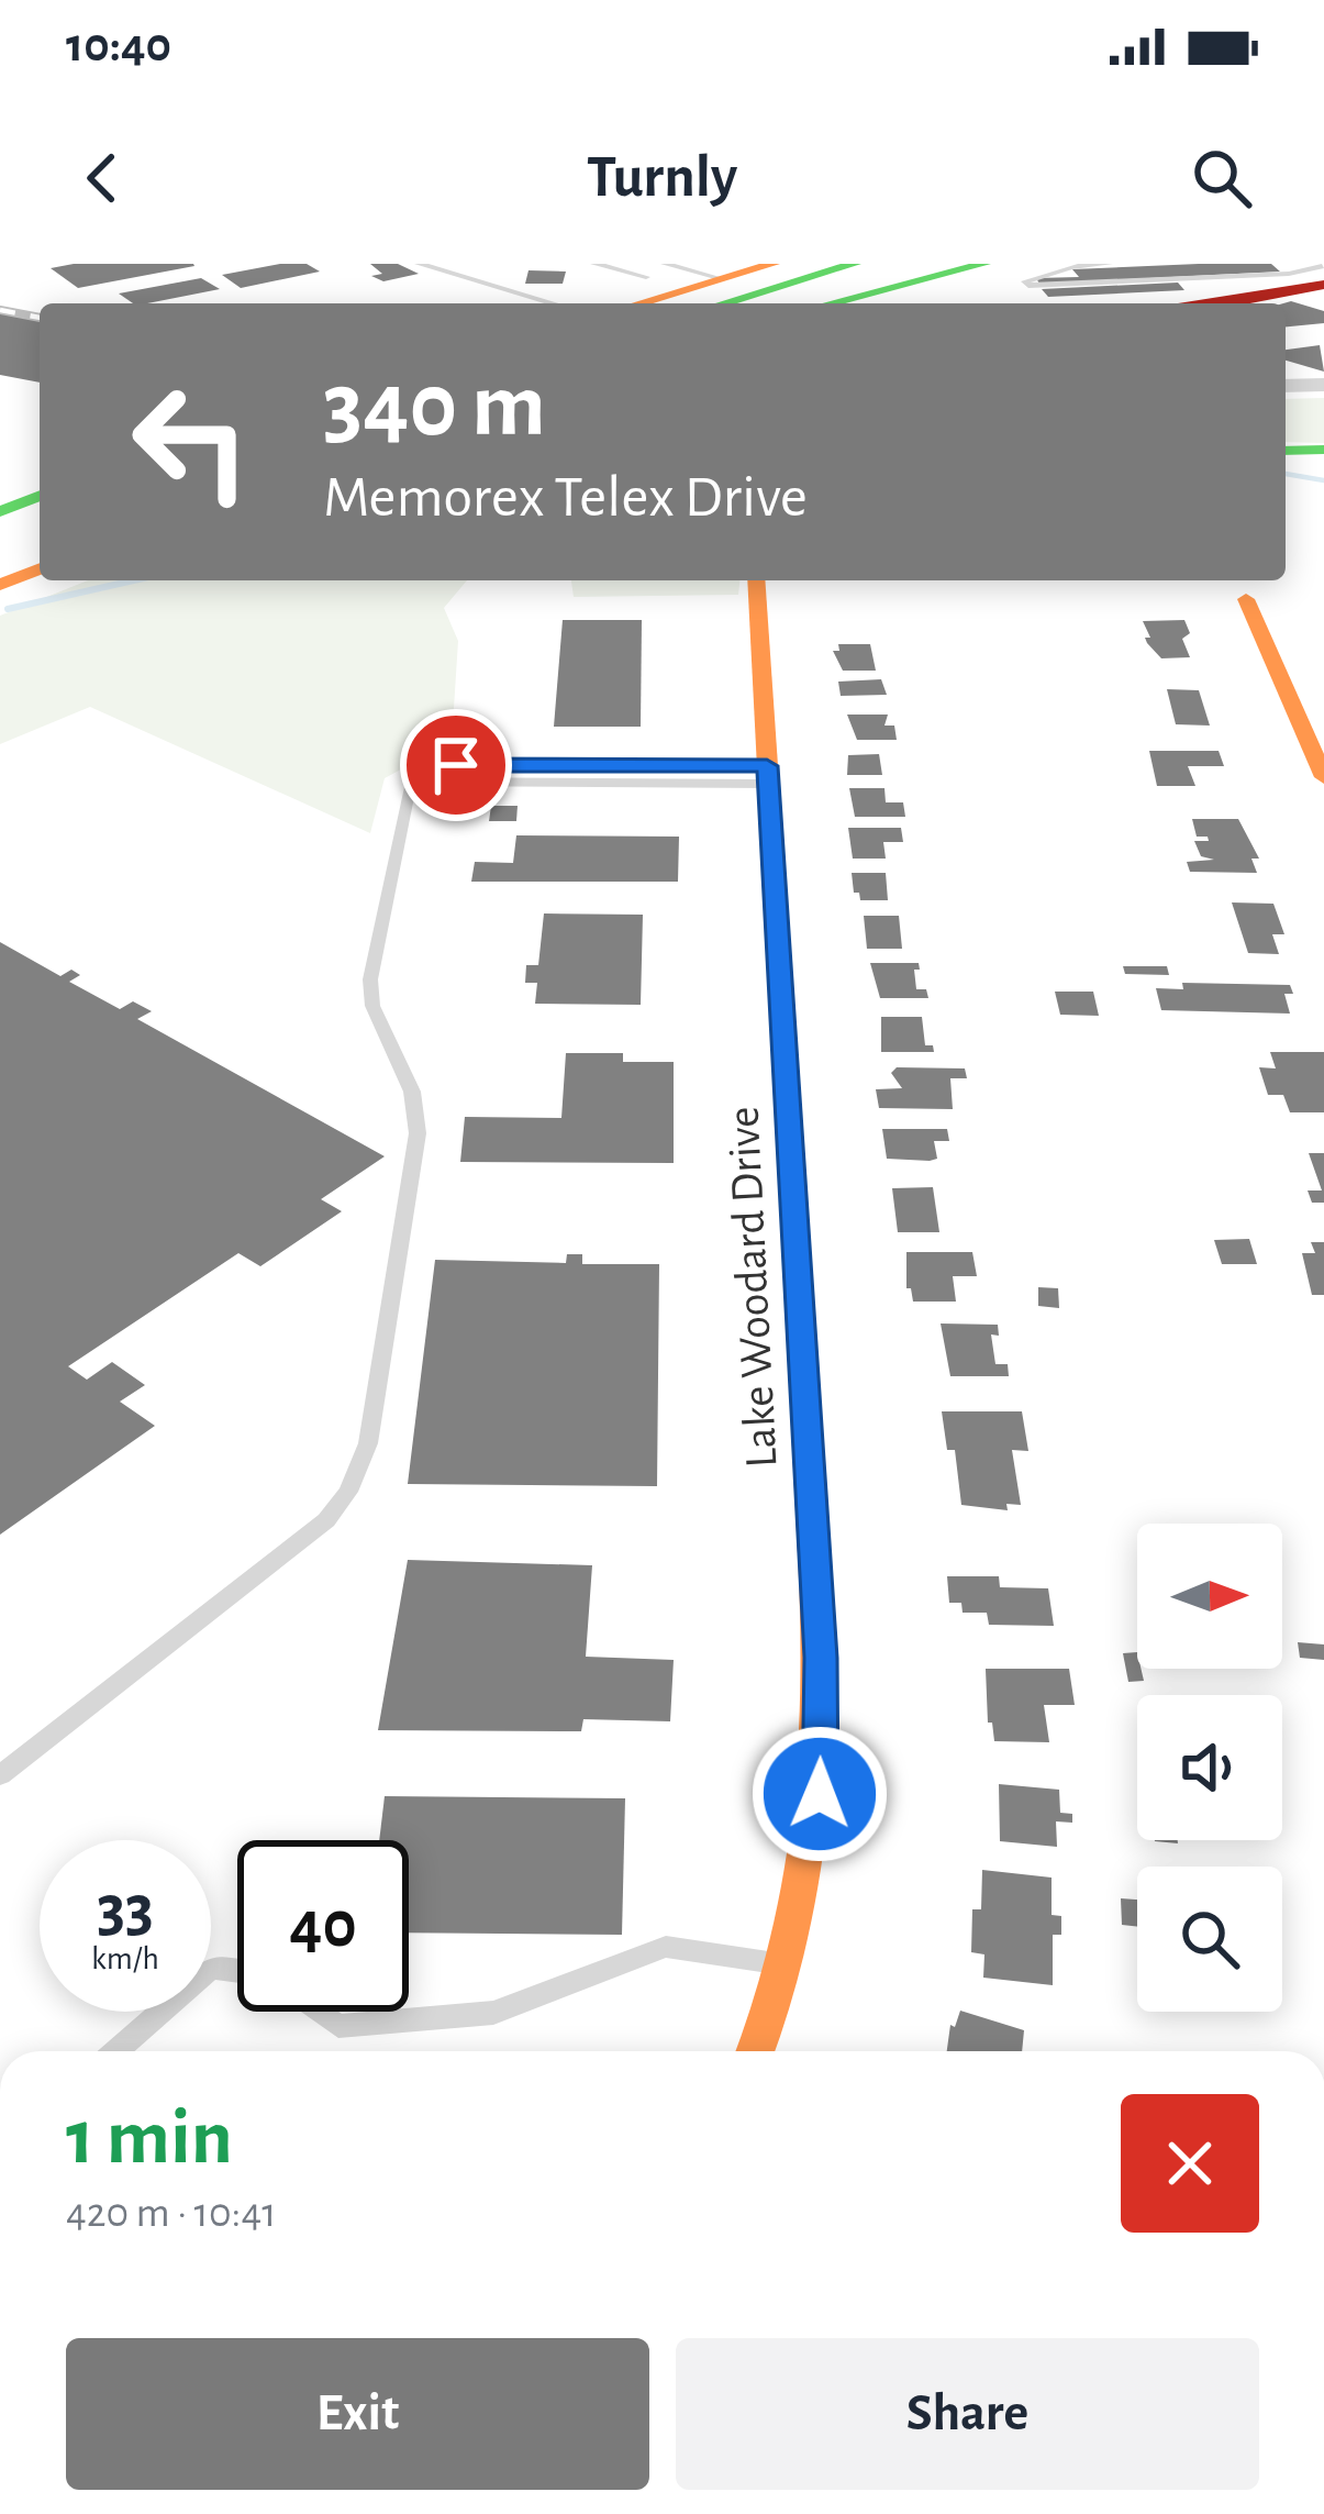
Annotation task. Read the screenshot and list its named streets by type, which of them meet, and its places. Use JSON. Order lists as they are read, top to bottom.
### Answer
{
  "streets": {
    "main road": ["Lake Woodard Drive"]
  },
  "north": "right",
  "page": {
    "status": "10:40",
    "header": "Turnly",
    "turn": ["340 m", "Memorex Telex Drive"],
    "speed": "33 km/h",
    "limit": "40",
    "heading": ["1 min", "420 m · 10:41"],
    "buttons": ["Exit", "Share"]
  }
}
